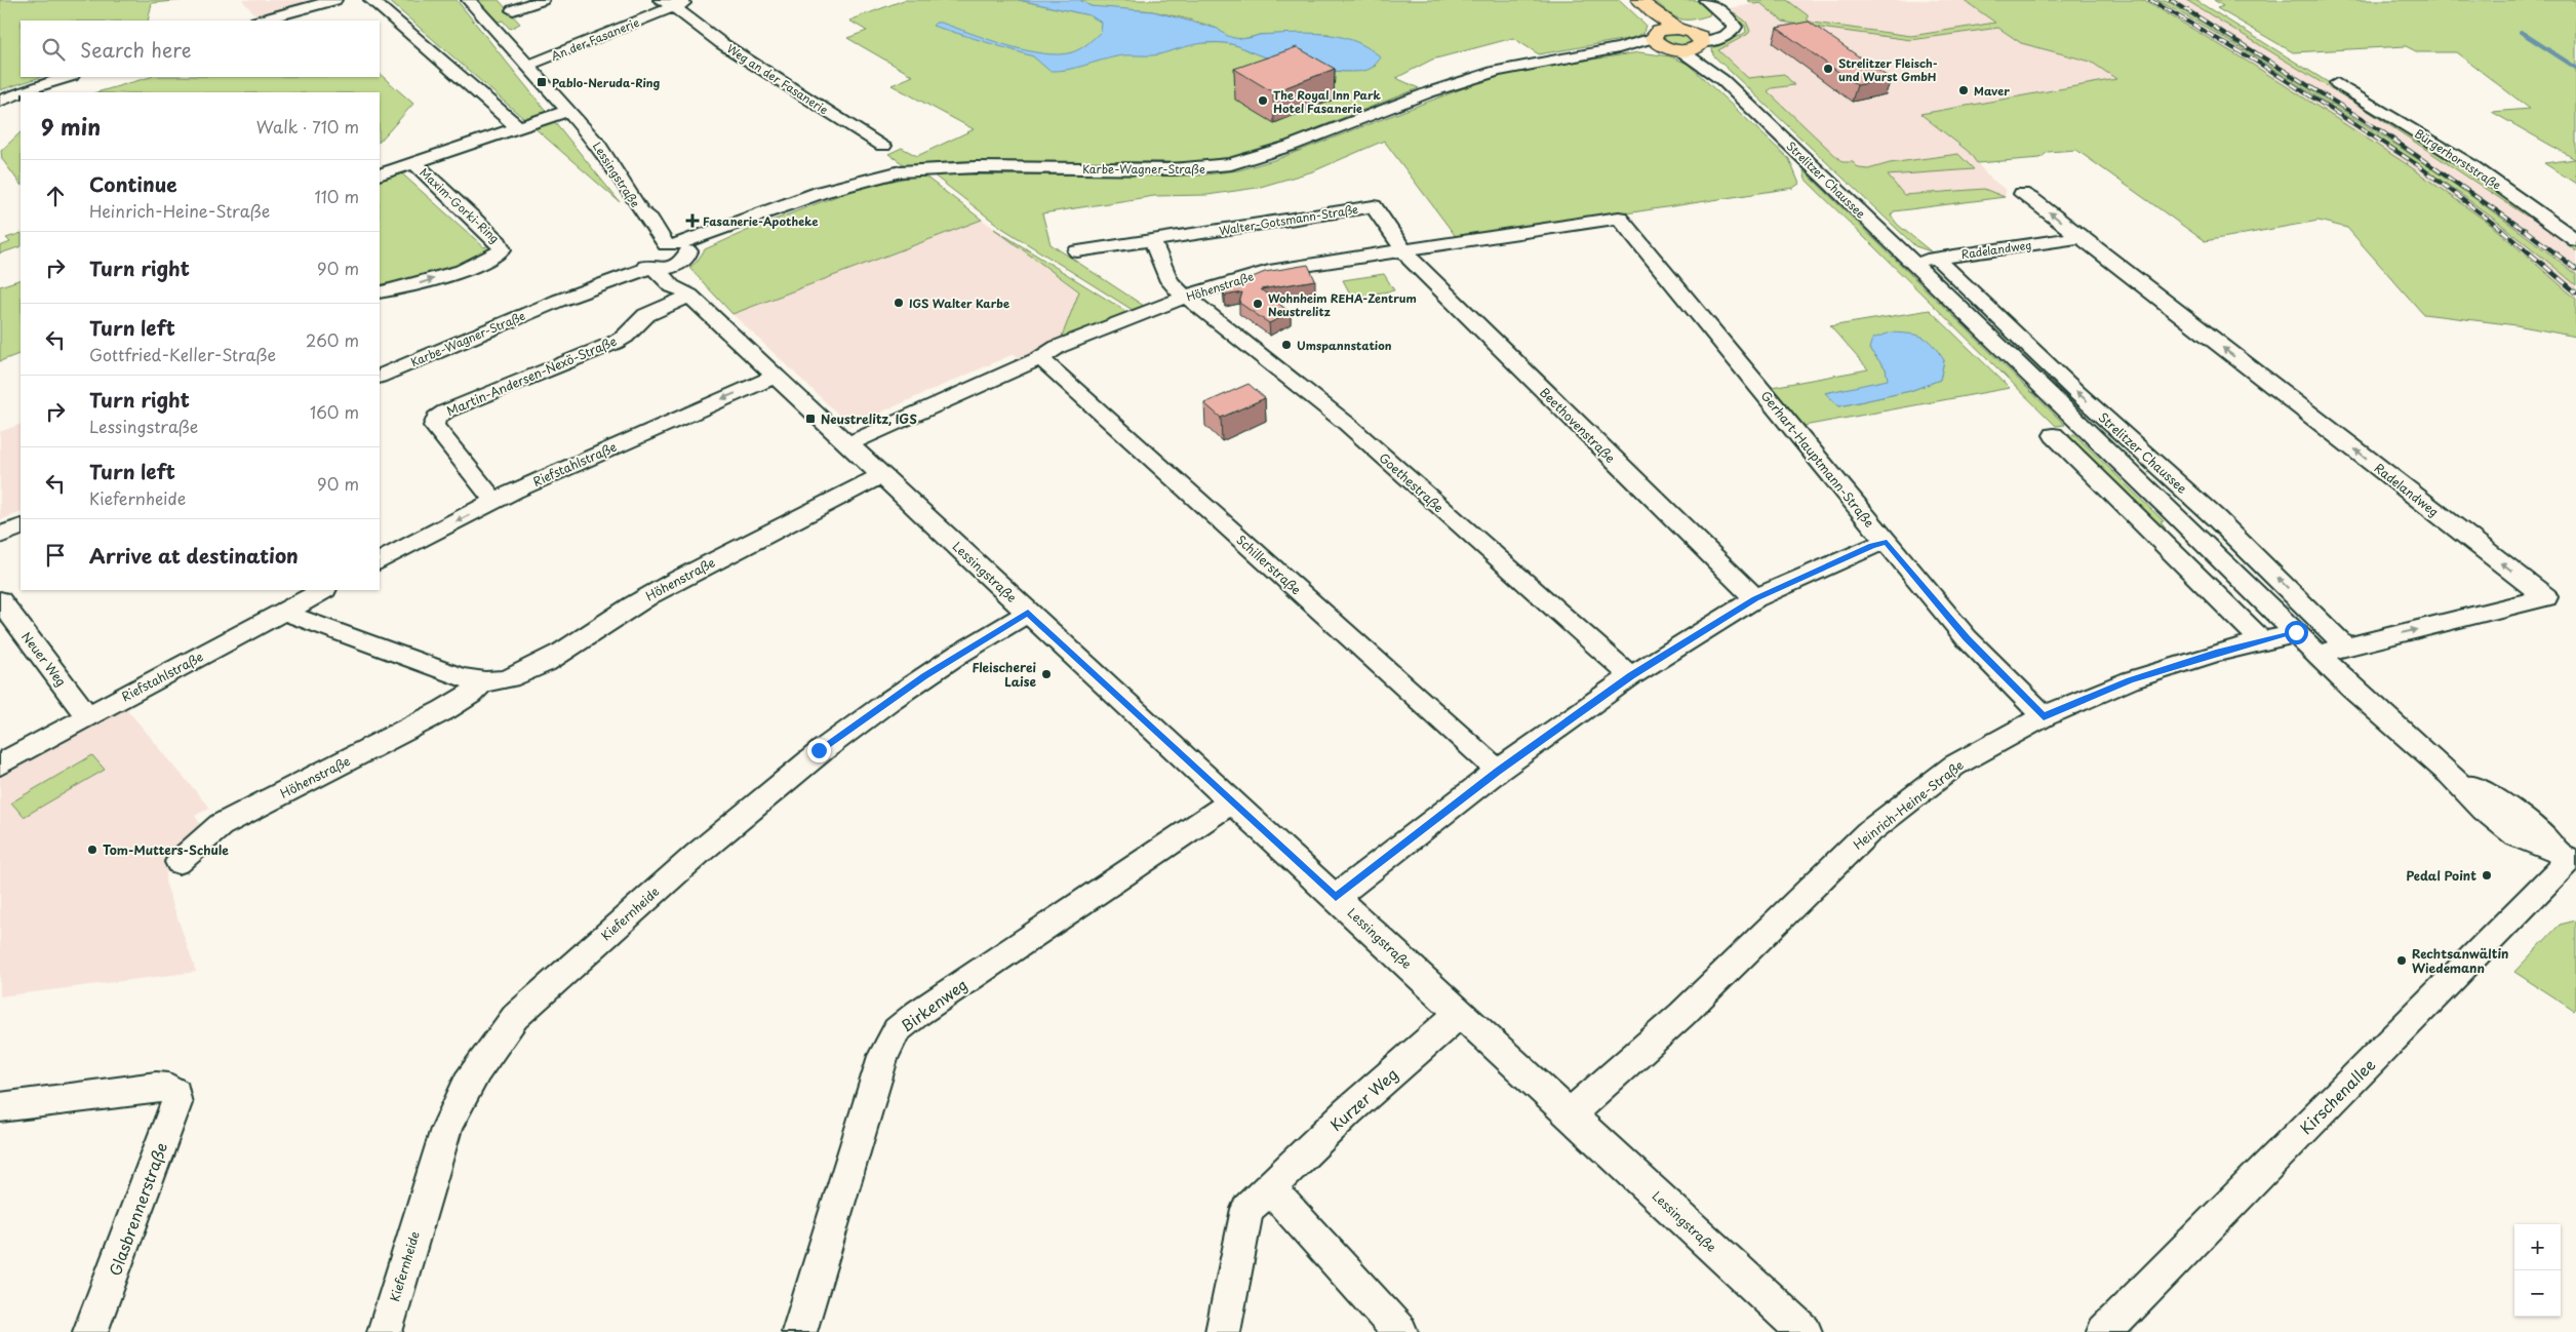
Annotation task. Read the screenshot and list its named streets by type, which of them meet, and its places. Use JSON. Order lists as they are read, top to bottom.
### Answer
{
  "streets": {
    "street": [
      "An der Fasanerie",
      "Weg an der Fasanerie",
      "Bürgerhorststraße",
      "Karbe-Wagner-Straße",
      "Lessingstraße",
      "Strelitzer Chaussee",
      "Maxim-Gorki-Ring",
      "Walter-Gotsmann-Straße",
      "Radelandweg",
      "Höhenstraße",
      "Martin-Andersen-Nexö-Straße",
      "Beethovenstraße",
      "Gerhart-Hauptmann-Straße",
      "Riefstahlstraße",
      "Goethestraße",
      "Schillerstraße",
      "Neuer Weg",
      "Heinrich-Heine-Straße",
      "Kiefernheide",
      "Birkenweg",
      "Kirschenallee",
      "Kurzer Weg",
      "Glasbrennerstraße"
    ]
  },
  "crossings": [
    ["An der Fasanerie", "Weg an der Fasanerie"],
    ["An der Fasanerie", "Lessingstraße"],
    ["Karbe-Wagner-Straße", "Lessingstraße"],
    ["Karbe-Wagner-Straße", "Strelitzer Chaussee"],
    ["Lessingstraße", "Maxim-Gorki-Ring"],
    ["Lessingstraße", "Höhenstraße"],
    ["Lessingstraße", "Martin-Andersen-Nexö-Straße"],
    ["Lessingstraße", "Riefstahlstraße"],
    ["Lessingstraße", "Heinrich-Heine-Straße"],
    ["Lessingstraße", "Kiefernheide"],
    ["Lessingstraße", "Birkenweg"],
    ["Lessingstraße", "Kurzer Weg"],
    ["Strelitzer Chaussee", "Radelandweg"],
    ["Strelitzer Chaussee", "Heinrich-Heine-Straße"],
    ["Strelitzer Chaussee", "Kirschenallee"],
    ["Walter-Gotsmann-Straße", "Höhenstraße"],
    ["Walter-Gotsmann-Straße", "Beethovenstraße"],
    ["Höhenstraße", "Beethovenstraße"],
    ["Höhenstraße", "Gerhart-Hauptmann-Straße"],
    ["Höhenstraße", "Riefstahlstraße"],
    ["Höhenstraße", "Goethestraße"],
    ["Höhenstraße", "Schillerstraße"],
    ["Martin-Andersen-Nexö-Straße", "Riefstahlstraße"],
    ["Gerhart-Hauptmann-Straße", "Heinrich-Heine-Straße"],
    ["Riefstahlstraße", "Neuer Weg"]
  ],
  "one_way": ["Riefstahlstraße"],
  "places": {
    "other": [
      "Strelitzer Fleisch- und Wurst GmbH",
      "Maver",
      "The Royal Inn Park Hotel Fasanerie",
      "IGS Walter Karbe",
      "Wohnheim REHA-Zentrum Neustrelitz",
      "Umspannstation",
      "Fleischerei Laise",
      "Tom-Mutters-Schule",
      "Pedal Point",
      "Rechtsanwältin Wiedemann"
    ],
    "transit": ["Pablo-Neruda-Ring", "Neustrelitz, IGS"],
    "health": ["Fasanerie-Apotheke"]
  },
  "page": {
    "search": "Search here",
    "heading": ["9 min", "Walk · 710 m"],
    "list": [
      ["Continue", "Heinrich-Heine-Straße", "110 m"],
      ["Turn right", "90 m"],
      ["Turn left", "Gottfried-Keller-Straße", "260 m"],
      ["Turn right", "Lessingstraße", "160 m"],
      ["Turn left", "Kiefernheide", "90 m"],
      "Arrive at destination"
    ],
    "map_buttons": ["+", "−"]
  }
}
